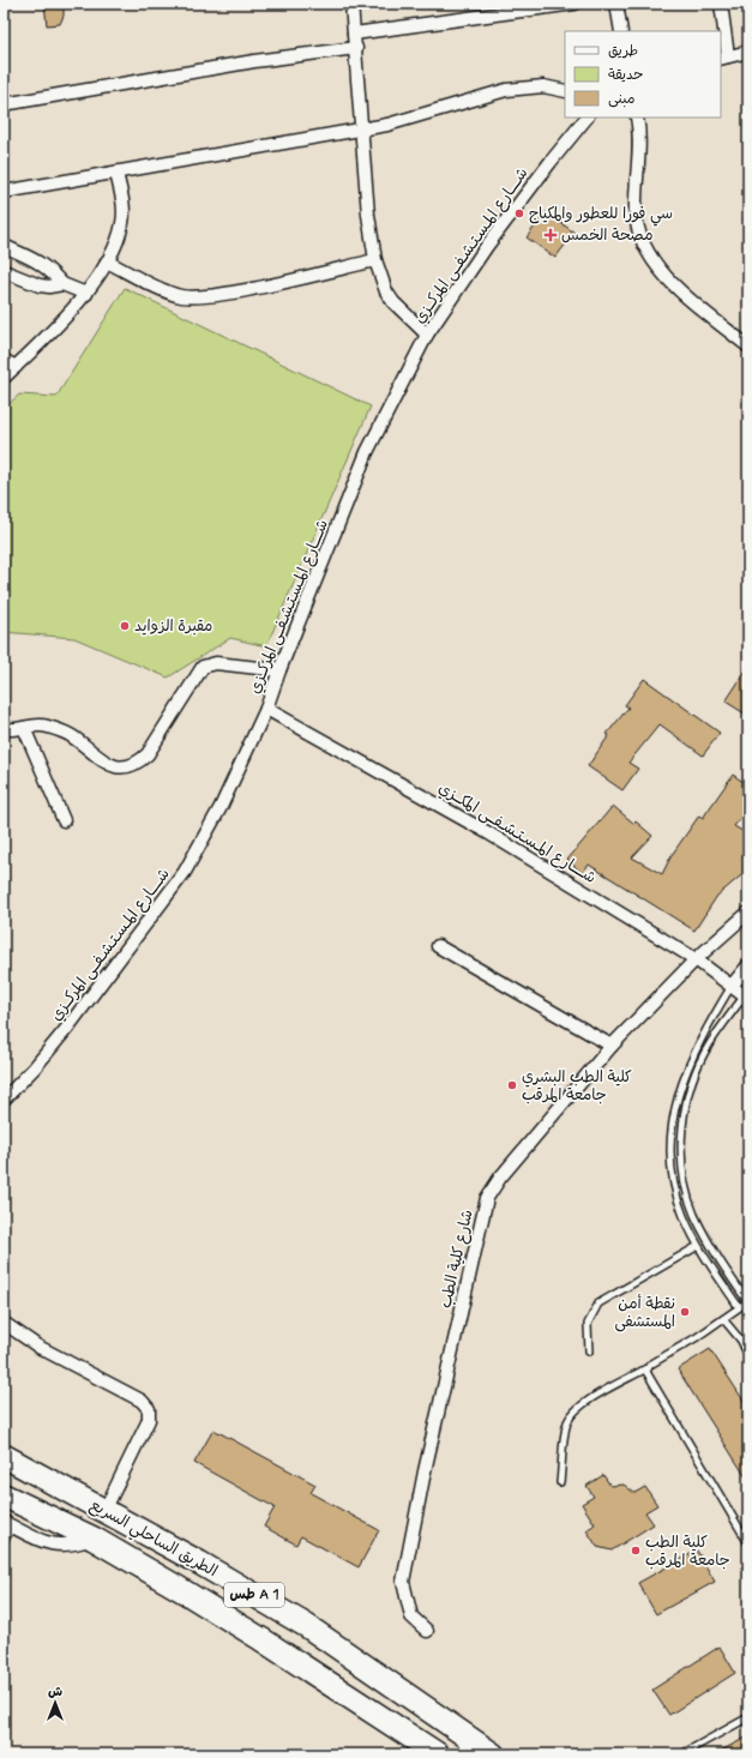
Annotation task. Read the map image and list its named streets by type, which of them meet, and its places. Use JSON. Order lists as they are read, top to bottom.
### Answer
{
  "streets": {
    "highway": ["الطريق الساحلي السريع", "طس A 1"],
    "street": ["شــــارع المـسـتـشـفــى المركــزي", "شــــارع المـسـتـشـفــى المكــزي", "شارع كلية الطب"]
  },
  "crossings": [
    ["شــــارع المـسـتـشـفــى المركــزي", "شــــارع المـسـتـشـفــى المكــزي"],
    ["شــــارع المـسـتـشـفــى المكــزي", "شارع كلية الطب"]
  ],
  "places": {
    "other": [
      "سي فورا للعطور والمكياج",
      "مقبرة الزوايد",
      "كلية الطب البشري جامعة المرقب",
      "نقطة أمن المستشفى",
      "كلية الطب جامعة المرقب"
    ],
    "health": ["مصحة الخمس"]
  },
  "legend": ["طريق", "حديقة", "مبنى"],
  "north": "top"
}
